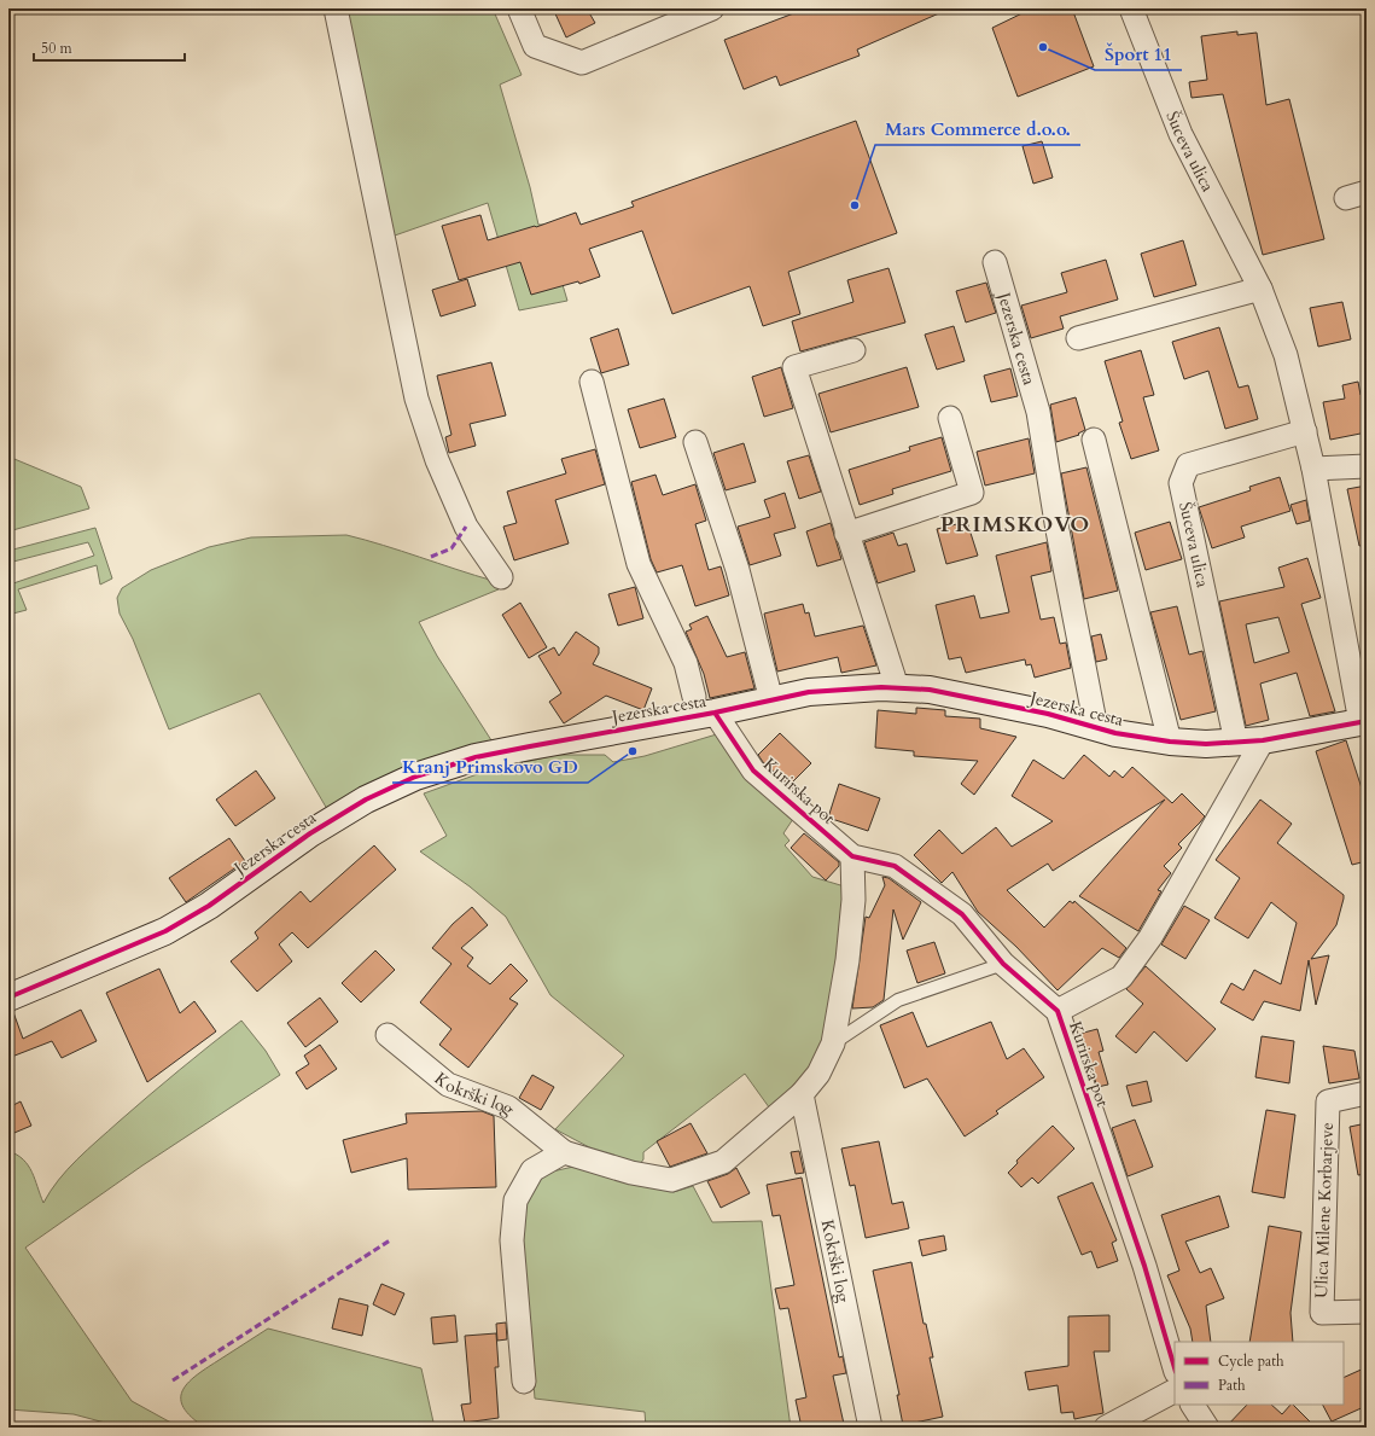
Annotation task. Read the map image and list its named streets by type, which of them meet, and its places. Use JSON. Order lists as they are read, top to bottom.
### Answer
{
  "streets": {
    "street": [
      "Šuceva ulica",
      "Jezerska cesta",
      "Kurirska pot",
      "Kokrški log",
      "Ulica Milene Korbarjeve"
    ]
  },
  "crossings": [
    ["Šuceva ulica", "Jezerska cesta"],
    ["Jezerska cesta", "Kurirska pot"],
    ["Kurirska pot", "Kokrški log"]
  ],
  "districts": ["PRIMSKOVO"],
  "places": ["Šport 11", "Mars Commerce d.o.o.", "Kranj Primskovo GD"],
  "legend": ["Cycle path", "Path"],
  "scale_bar": "50 m"
}
